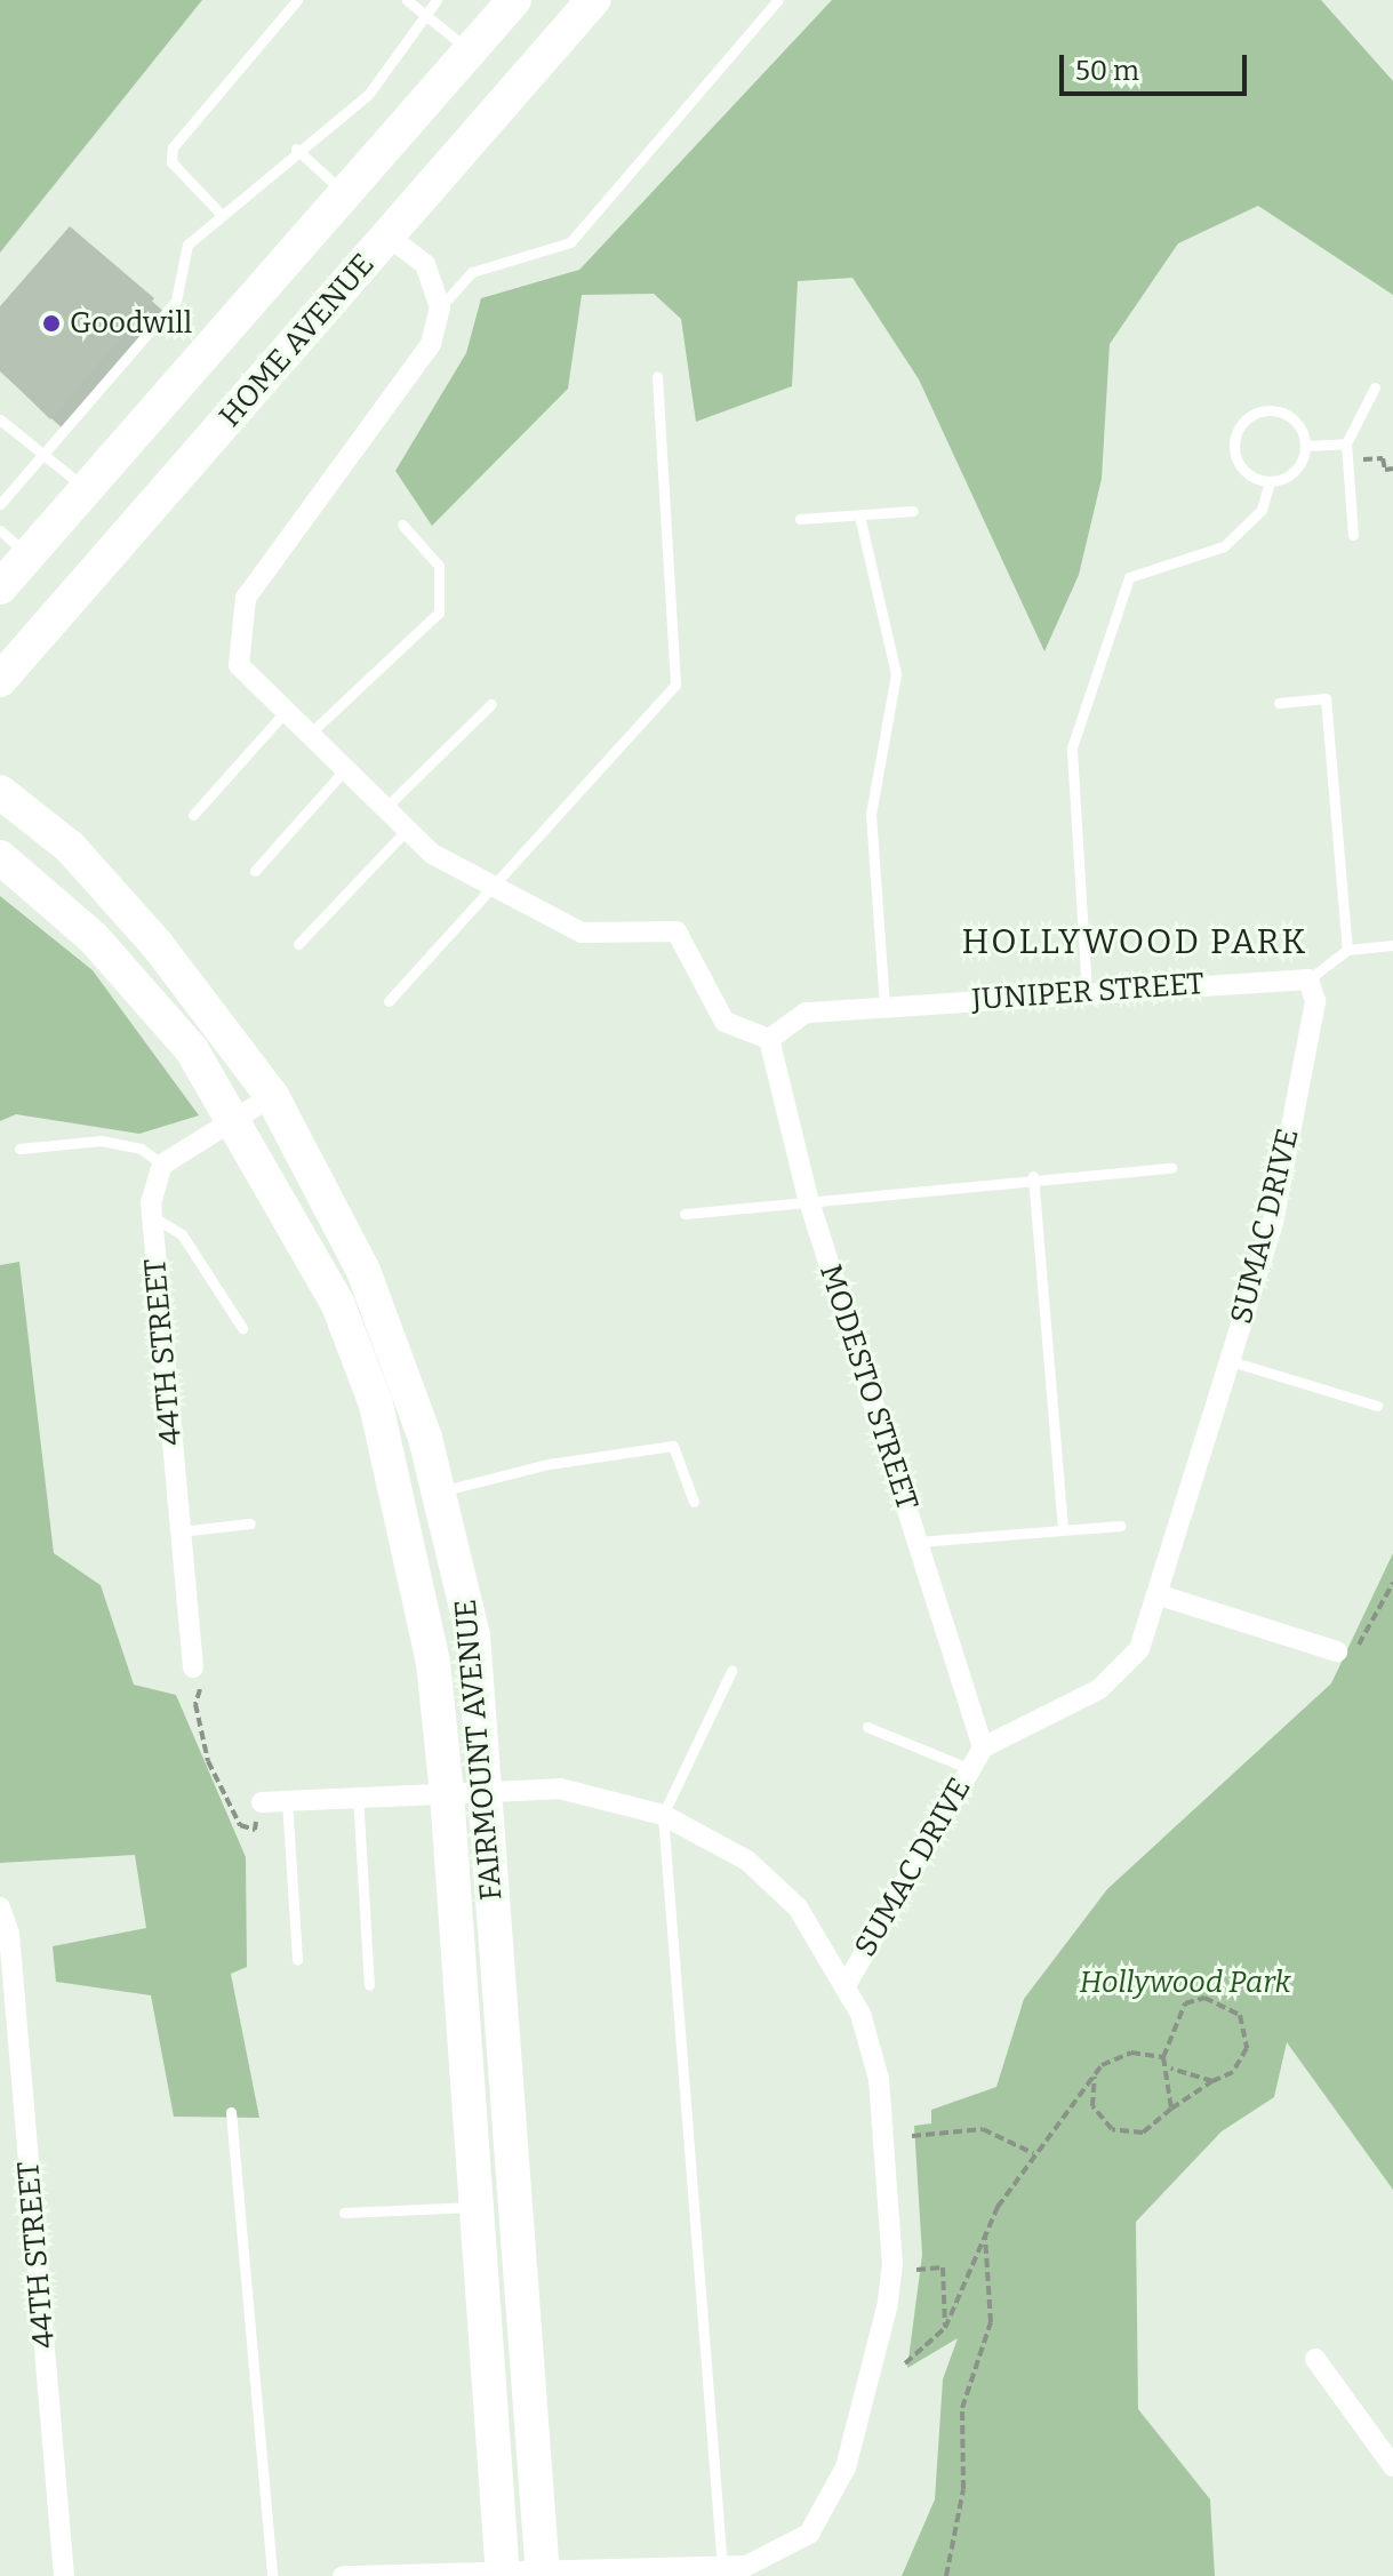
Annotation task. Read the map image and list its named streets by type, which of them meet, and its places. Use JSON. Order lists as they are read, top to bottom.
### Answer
{
  "streets": {
    "main road": ["HOME AVENUE", "FAIRMOUNT AVENUE"],
    "street": [
      "JUNIPER STREET",
      "SUMAC DRIVE",
      "44TH STREET",
      "MODESTO STREET"
    ]
  },
  "crossings": [
    ["JUNIPER STREET", "SUMAC DRIVE"],
    ["JUNIPER STREET", "MODESTO STREET"],
    ["SUMAC DRIVE", "MODESTO STREET"],
    ["SUMAC DRIVE", "FAIRMOUNT AVENUE"]
  ],
  "districts": ["HOLLYWOOD PARK"],
  "parks": ["Hollywood Park"],
  "places": ["Goodwill"],
  "scale_bar": "50 m"
}
